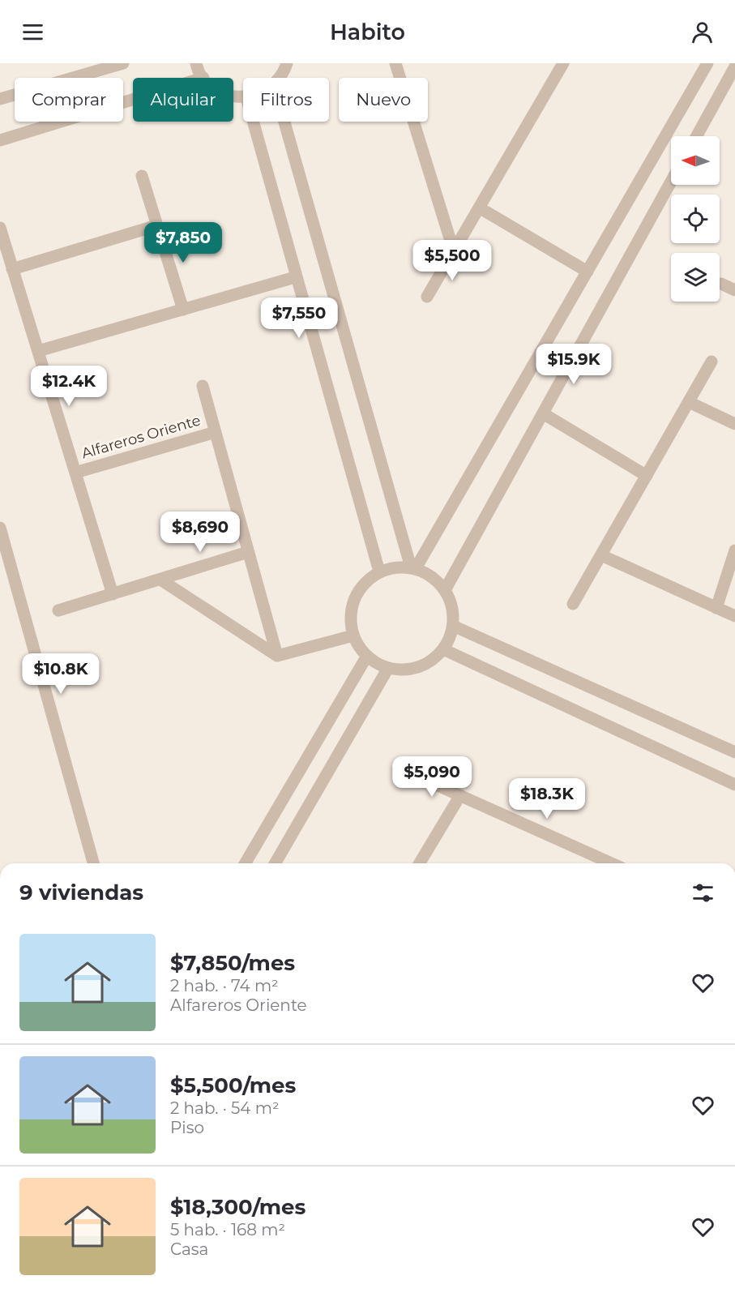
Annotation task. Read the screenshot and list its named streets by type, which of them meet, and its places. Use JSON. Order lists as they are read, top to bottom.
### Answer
{
  "streets": {
    "street": ["Alfareros Oriente"]
  },
  "north": "left",
  "page": {
    "header": "Habito",
    "chip": [
      "Comprar",
      "Alquilar",
      "Filtros",
      "Nuevo"
    ],
    "price": [
      "$7,850",
      "$5,500",
      "$7,550",
      "$15.9K",
      "$12.4K",
      "$8,690",
      "$10.8K",
      "$5,090",
      "$18.3K"
    ],
    "heading": "9 viviendas",
    "list": [
      {
        "name": "$7,850/mes",
        "note": "2 hab. · 74 m² · Alfareros Oriente"
      },
      {
        "name": "$5,500/mes",
        "note": "2 hab. · 54 m² · Piso"
      },
      {
        "name": "$18,300/mes",
        "note": "5 hab. · 168 m² · Casa"
      }
    ]
  }
}
